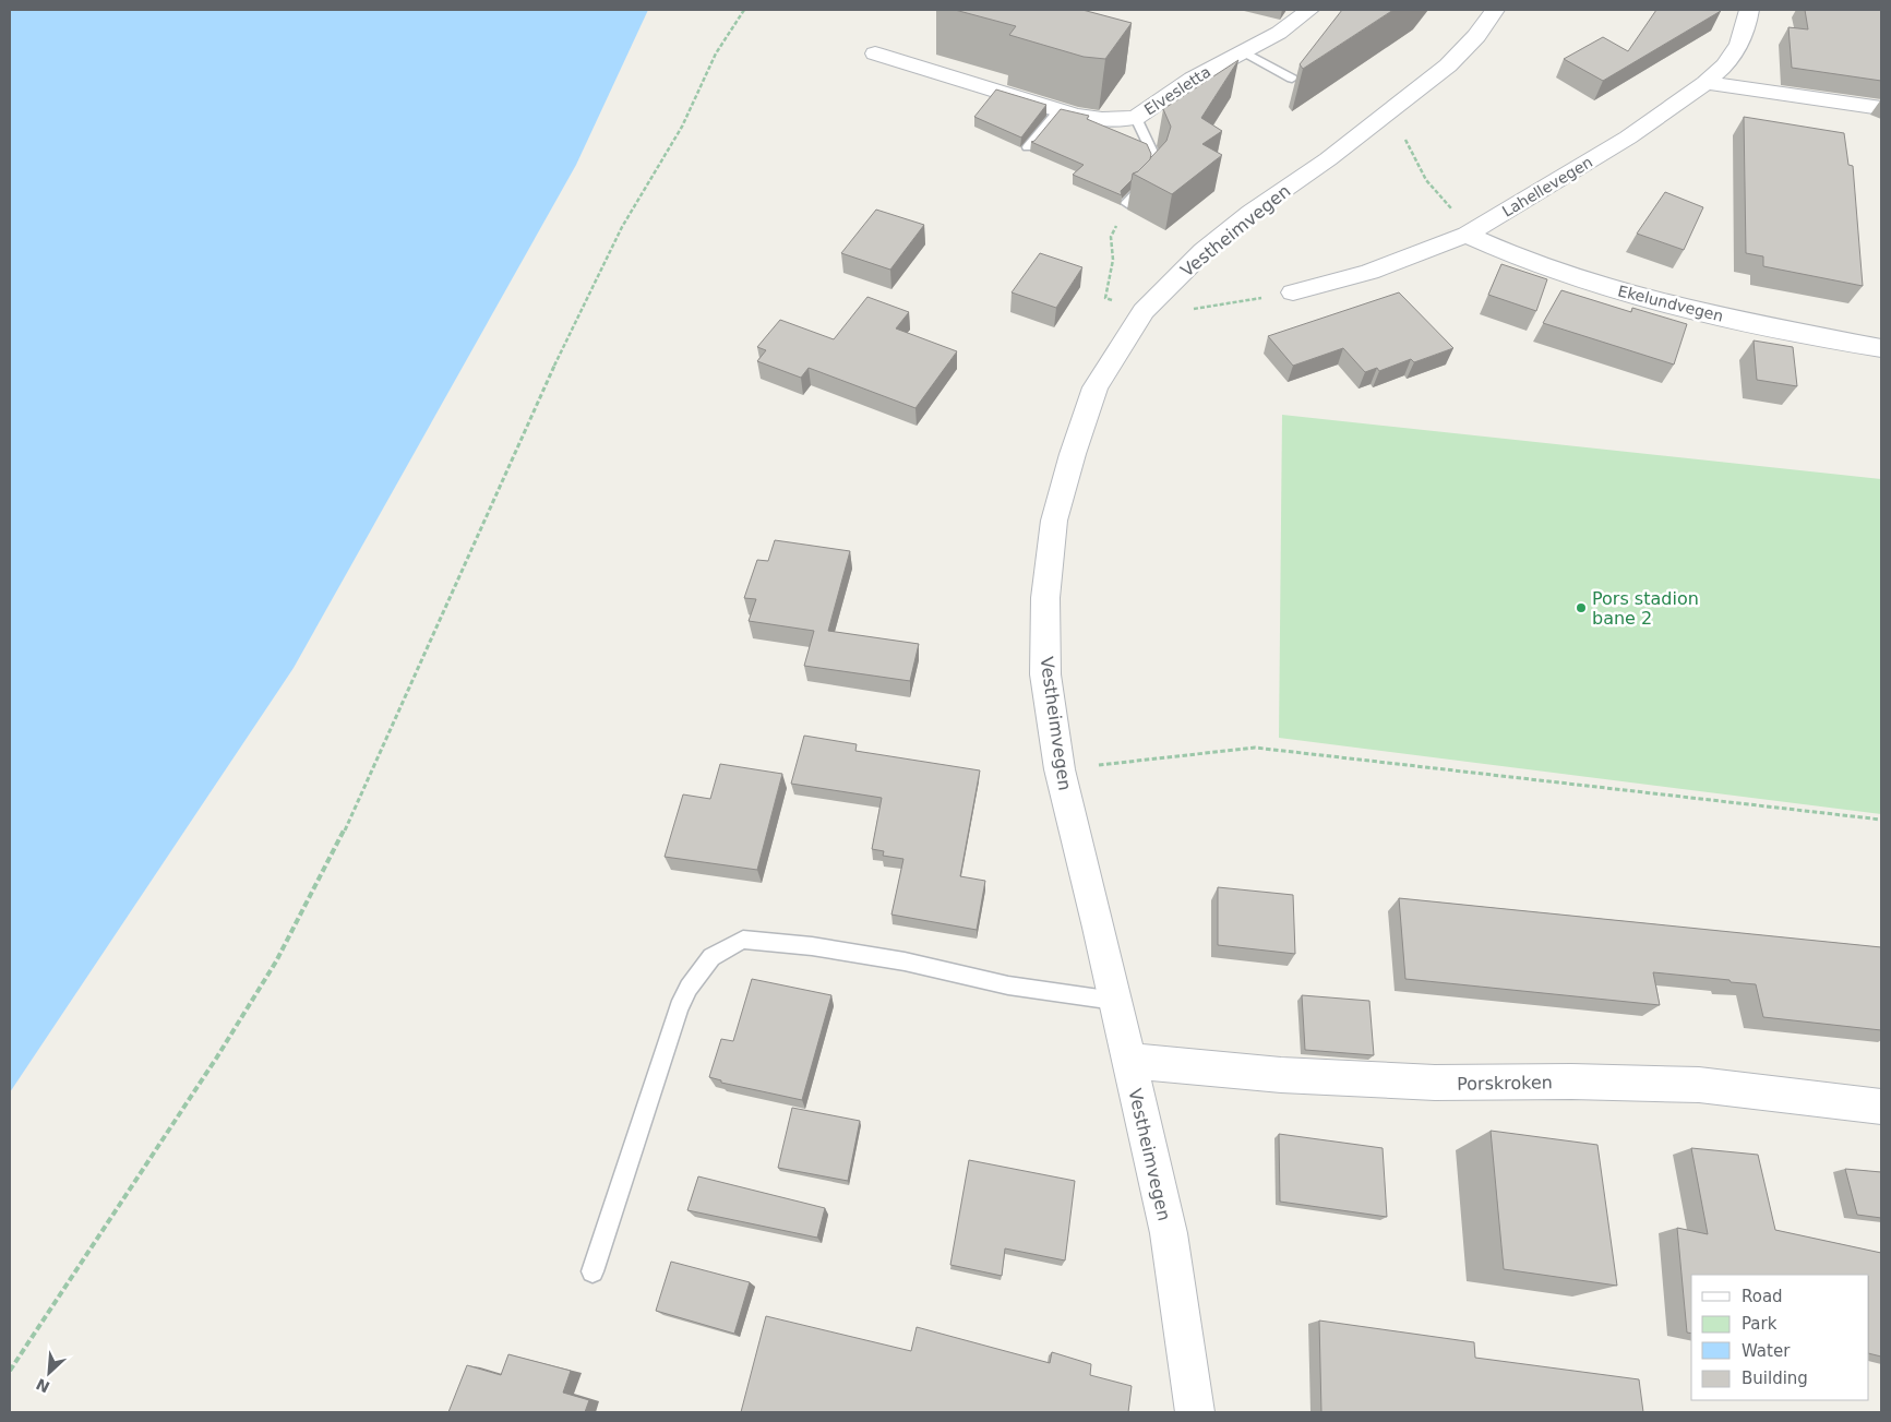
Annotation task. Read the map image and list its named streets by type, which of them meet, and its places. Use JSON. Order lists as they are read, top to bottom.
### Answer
{
  "streets": {
    "street": [
      "Elvesletta",
      "Lahellevegen",
      "Vestheimvegen",
      "Ekelundvegen",
      "Porskroken"
    ]
  },
  "crossings": [
    ["Lahellevegen", "Ekelundvegen"],
    ["Vestheimvegen", "Porskroken"]
  ],
  "places": ["Pors stadion bane 2"],
  "legend": [
    "Road",
    "Park",
    "Water",
    "Building"
  ],
  "north": "bottom left"
}
